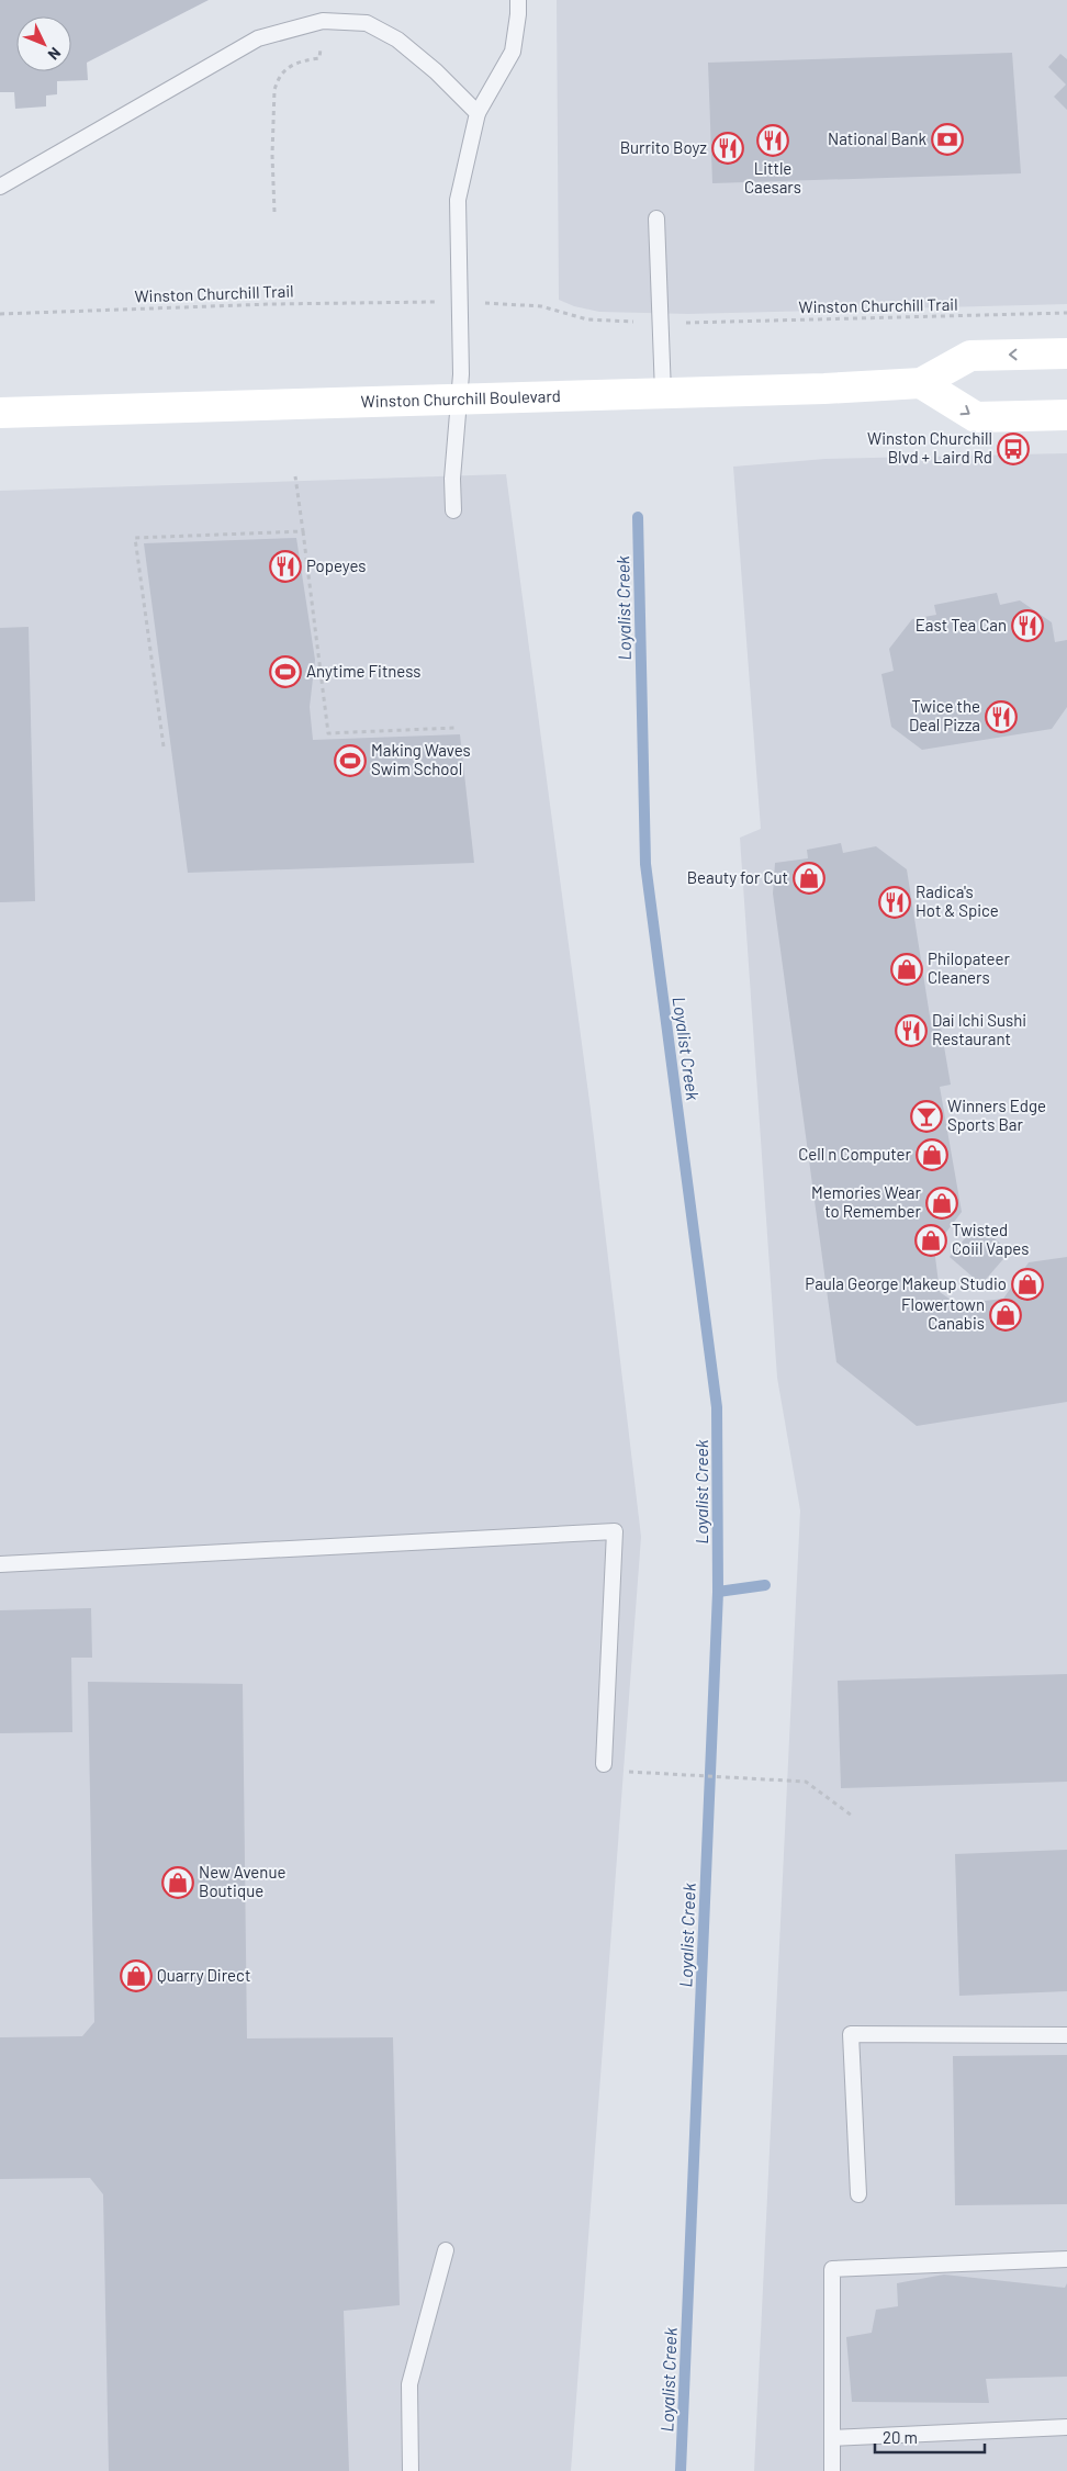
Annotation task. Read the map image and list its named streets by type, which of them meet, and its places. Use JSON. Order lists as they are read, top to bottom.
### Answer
{
  "streets": {
    "main road": ["Winston Churchill Boulevard"],
    "path": ["Winston Churchill Trail"]
  },
  "water": ["Loyalist Creek"],
  "places": {
    "bank": ["National Bank"],
    "restaurant": [
      "Little Caesars",
      "Burrito Boyz",
      "Popeyes",
      "East Tea Can",
      "Twice the Deal Pizza",
      "Radica's Hot & Spice",
      "Dai Ichi Sushi Restaurant"
    ],
    "bus stop": ["Winston Churchill Blvd + Laird Rd"],
    "sports": ["Anytime Fitness", "Making Waves Swim School"],
    "shop": [
      "Beauty for Cut",
      "Philopateer Cleaners",
      "Cell n Computer",
      "Memories Wear to Remember",
      "Twisted Coiil Vapes",
      "Paula George Makeup Studio",
      "Flowertown Canabis",
      "New Avenue Boutique",
      "Quarry Direct"
    ],
    "bar": ["Winners Edge Sports Bar"]
  },
  "scale_bar": "20 m",
  "north": "bottom right"
}
